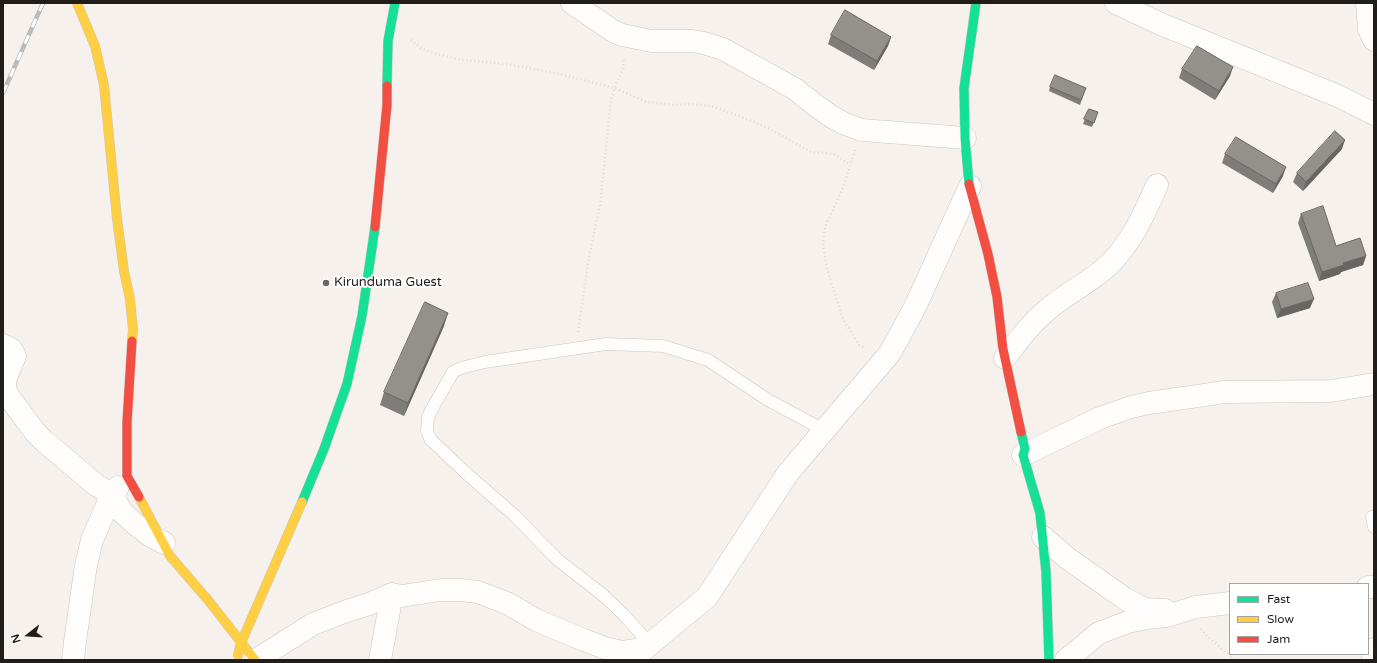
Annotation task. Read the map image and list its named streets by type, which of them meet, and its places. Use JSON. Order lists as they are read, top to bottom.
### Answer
{
  "places": ["Kirunduma Guest"],
  "legend": ["Fast", "Slow", "Jam"],
  "north": "left"
}
